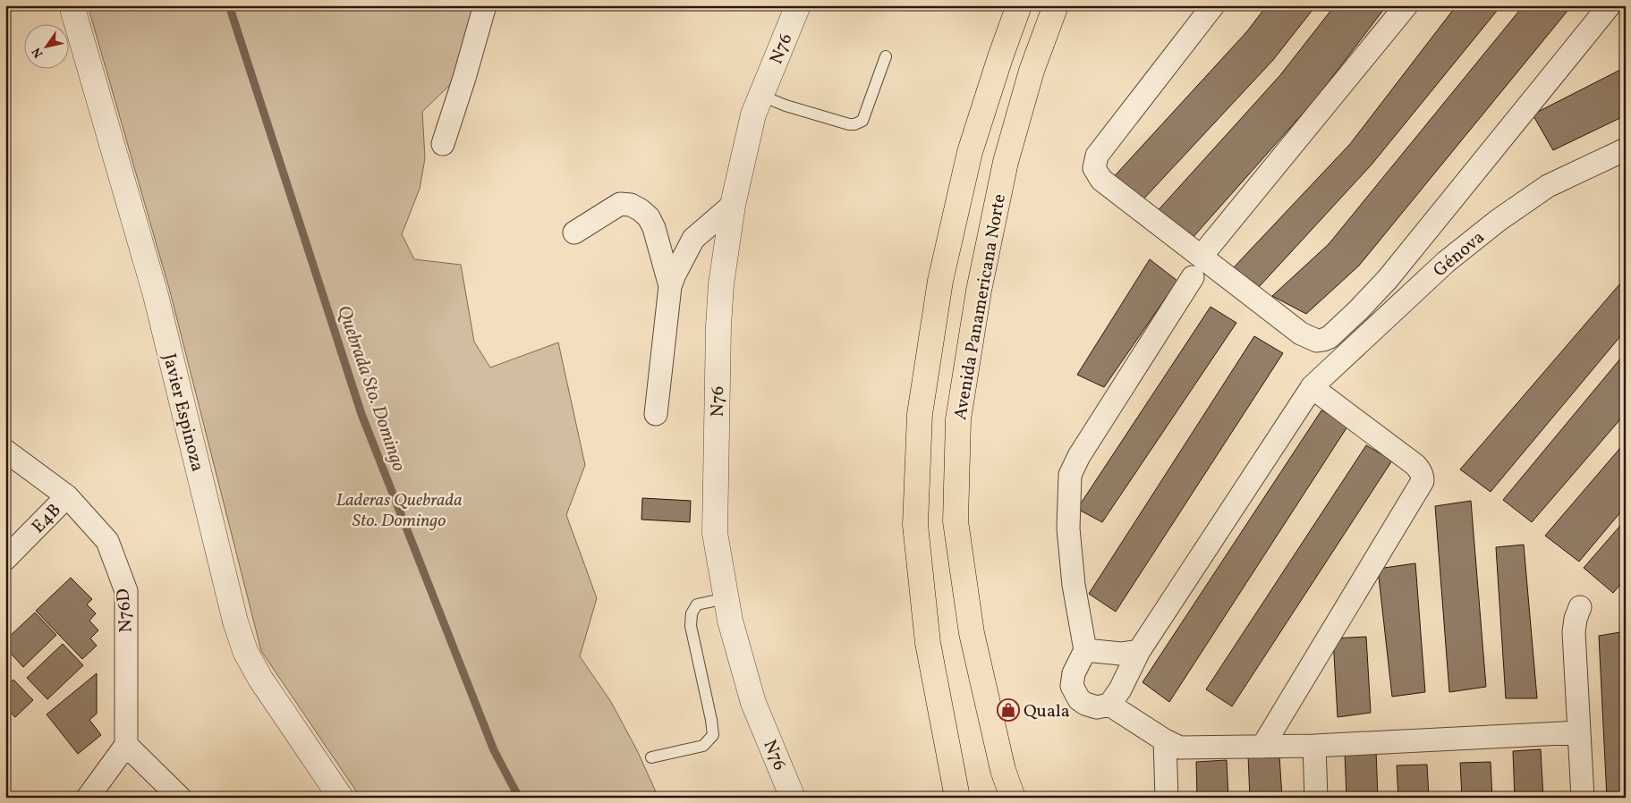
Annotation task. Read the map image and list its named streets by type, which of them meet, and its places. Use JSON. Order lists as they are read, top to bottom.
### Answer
{
  "streets": {
    "main road": ["Avenida Panamericana Norte"],
    "street": [
      "N76",
      "Génova",
      "Javier Espinoza",
      "E4B",
      "N76D"
    ]
  },
  "crossings": [
    ["E4B", "N76D"]
  ],
  "water": ["Quebrada Sto. Domingo"],
  "parks": ["Laderas Quebrada Sto. Domingo"],
  "places": {
    "shop": ["Quala"]
  },
  "north": "bottom left"
}
